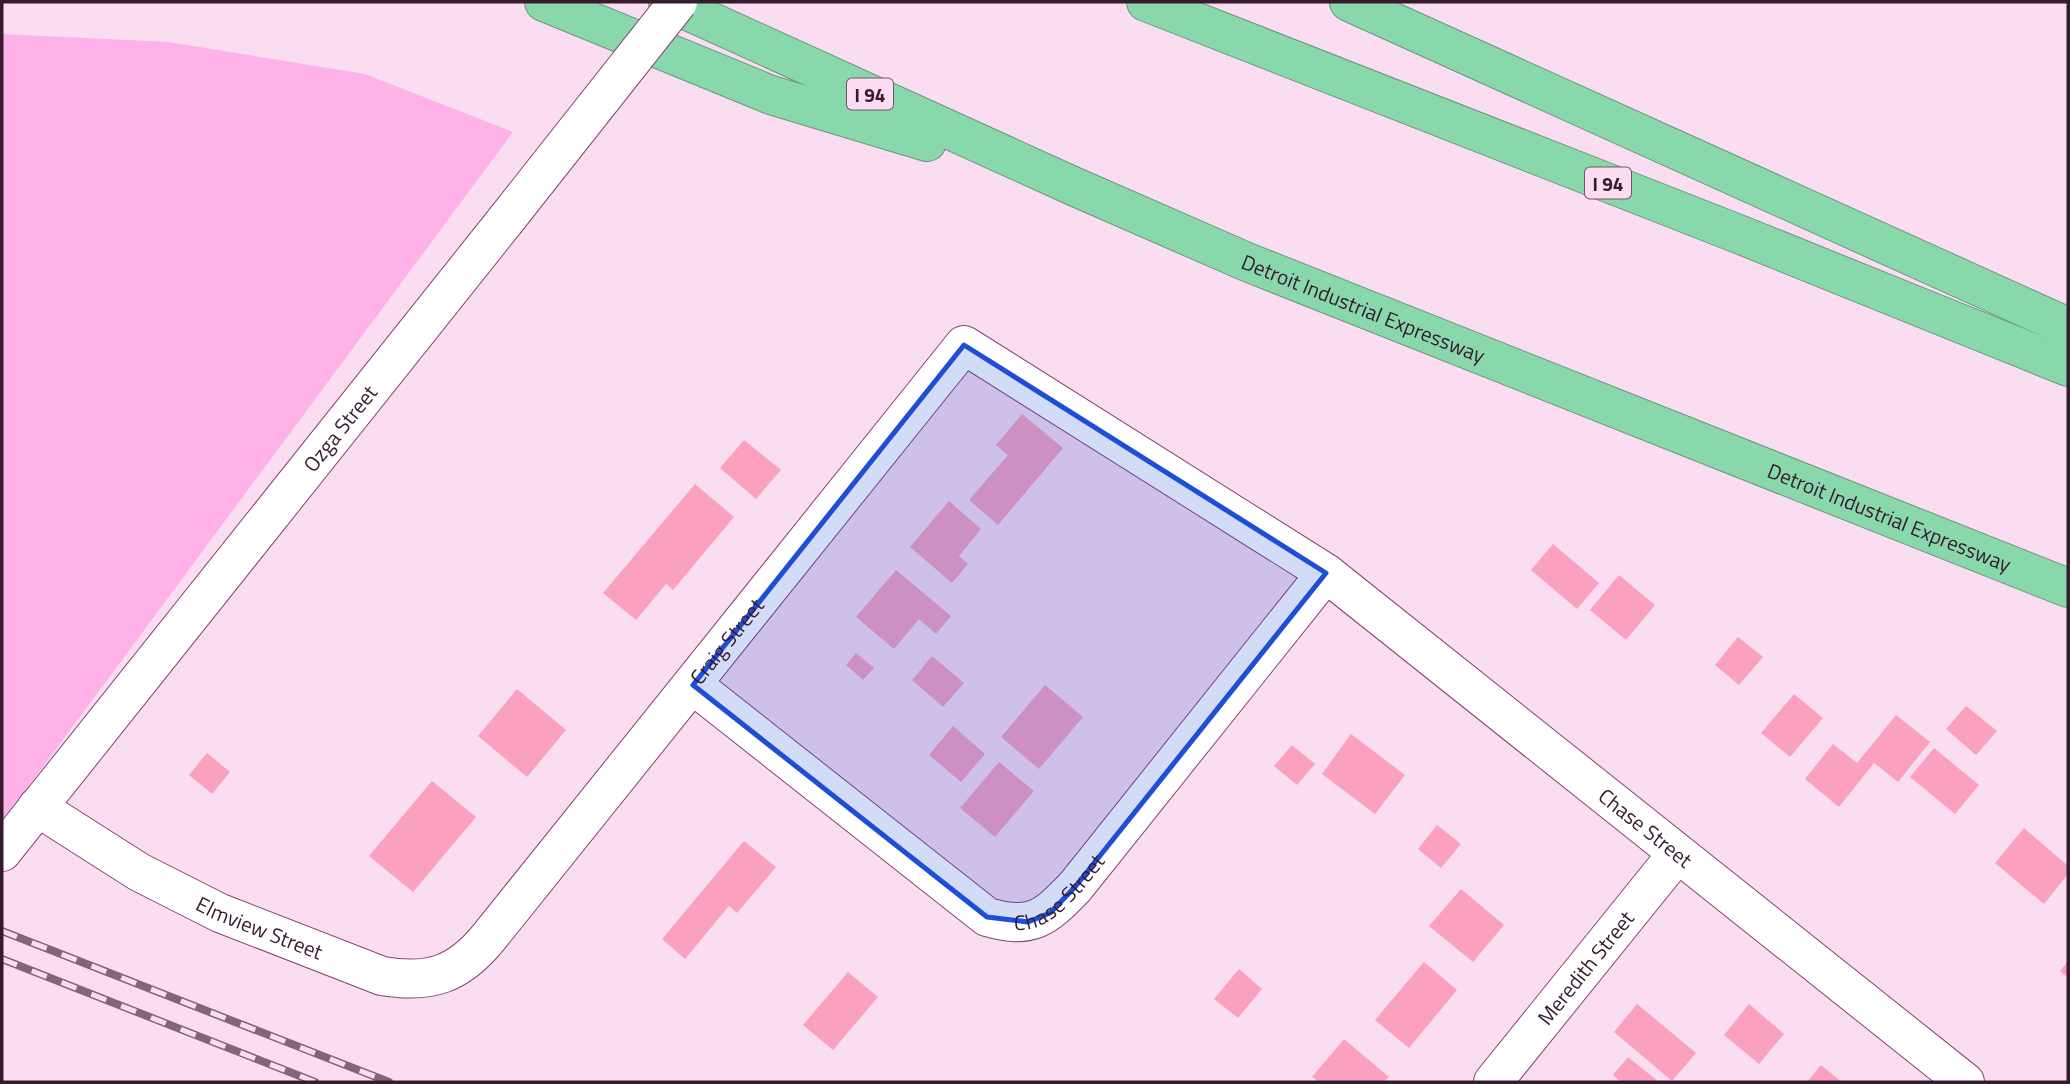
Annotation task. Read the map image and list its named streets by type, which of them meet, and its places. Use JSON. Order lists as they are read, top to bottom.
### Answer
{
  "streets": {
    "highway": ["I 94", "Detroit Industrial Expressway"],
    "street": [
      "Ozga Street",
      "Craig Street",
      "Chase Street",
      "Elmview Street",
      "Meredith Street"
    ]
  },
  "crossings": [
    ["Ozga Street", "Elmview Street"],
    ["Craig Street", "Chase Street"],
    ["Craig Street", "Elmview Street"],
    ["Chase Street", "Meredith Street"]
  ]
}
